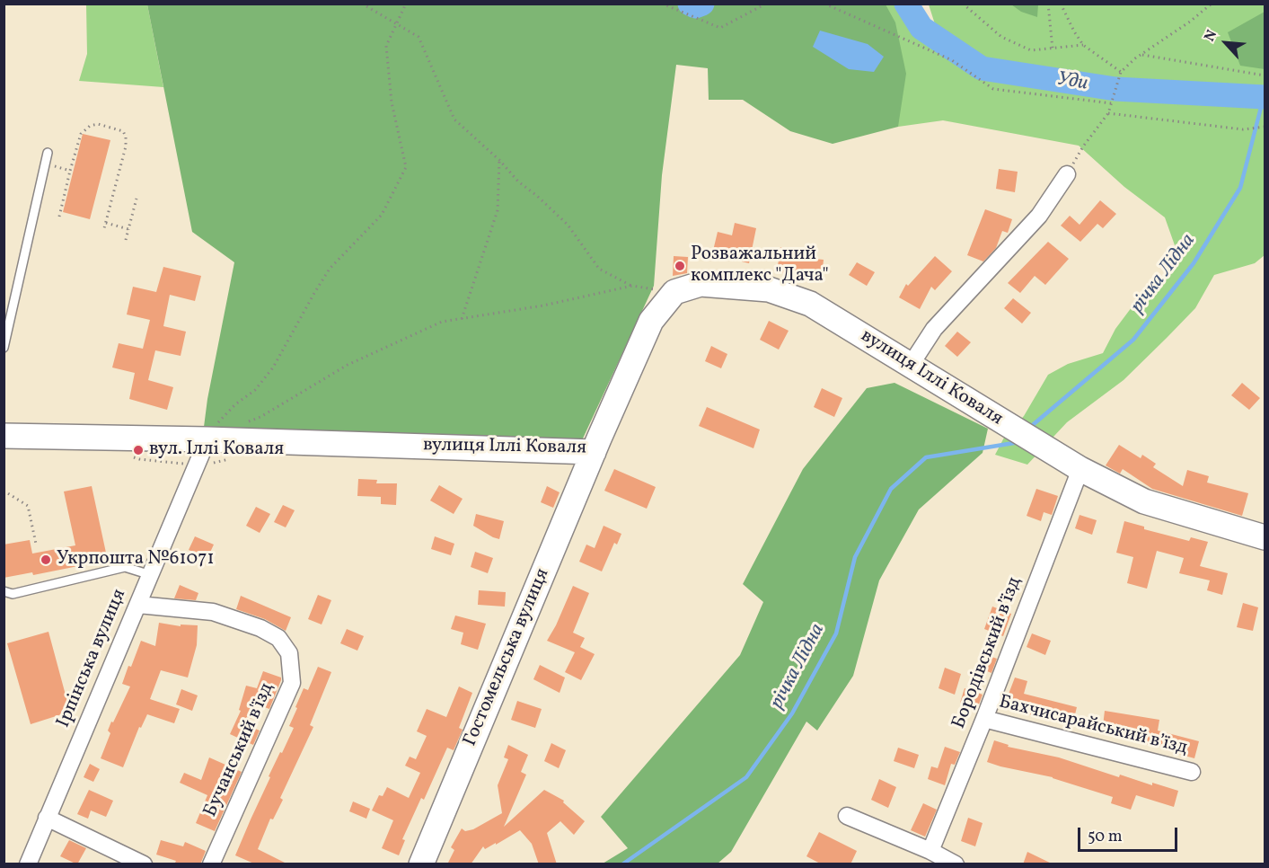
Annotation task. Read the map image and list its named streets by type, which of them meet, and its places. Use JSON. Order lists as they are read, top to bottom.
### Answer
{
  "streets": {
    "main road": ["вулиця Іллі Коваля", "Гостомельська вулиця"],
    "street": [
      "Бородівський в’їзд",
      "Ірпінська вулиця",
      "Бахчисарайський в’їзд",
      "Бучанський в'їзд"
    ]
  },
  "crossings": [
    ["вулиця Іллі Коваля", "Бородівський в’їзд"],
    ["вулиця Іллі Коваля", "Гостомельська вулиця"],
    ["вулиця Іллі Коваля", "Ірпінська вулиця"],
    ["Бородівський в’їзд", "Бахчисарайський в’їзд"],
    ["Ірпінська вулиця", "Бучанський в'їзд"]
  ],
  "water": ["Уди", "річка Лідна"],
  "places": ["Розважальний комплекс \"Дача\"", "вул. Іллі Коваля", "Укрпошта №61071"],
  "scale_bar": "50 m",
  "north": "top left"
}
